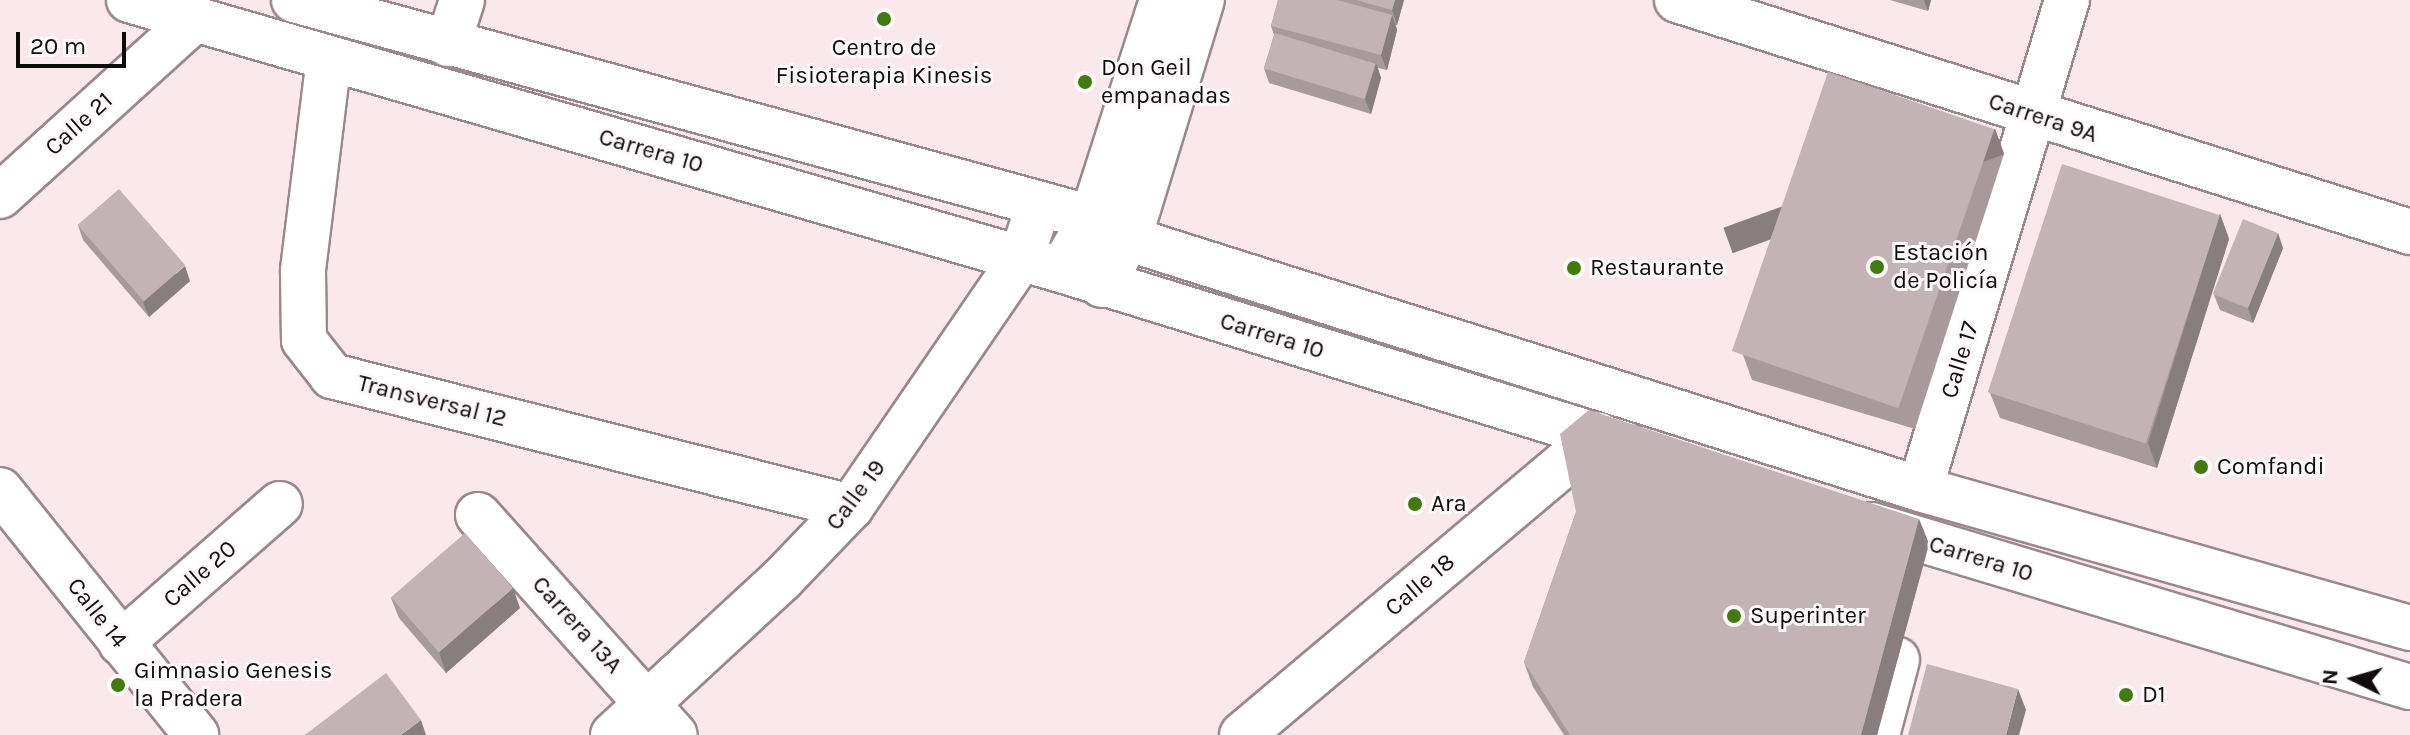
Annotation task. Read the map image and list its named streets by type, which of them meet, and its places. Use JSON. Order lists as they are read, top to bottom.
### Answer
{
  "streets": {
    "street": [
      "Carrera 9A",
      "Calle 21",
      "Carrera 10",
      "Calle 17",
      "Transversal 12",
      "Calle 19",
      "Calle 20",
      "Calle 18",
      "Calle 14",
      "Carrera 13A"
    ]
  },
  "crossings": [
    ["Carrera 9A", "Calle 17"],
    ["Calle 21", "Carrera 10"],
    ["Carrera 10", "Calle 17"],
    ["Carrera 10", "Transversal 12"],
    ["Carrera 10", "Calle 19"],
    ["Carrera 10", "Calle 18"],
    ["Transversal 12", "Calle 19"],
    ["Calle 19", "Carrera 13A"],
    ["Calle 20", "Calle 14"]
  ],
  "places": [
    "Centro de Fisioterapia Kinesis",
    "Don Geil empanadas",
    "Estación de Policía",
    "Restaurante",
    "Comfandi",
    "Ara",
    "Superinter",
    "Gimnasio Genesis la Pradera",
    "D1"
  ],
  "scale_bar": "20 m",
  "north": "left"
}
